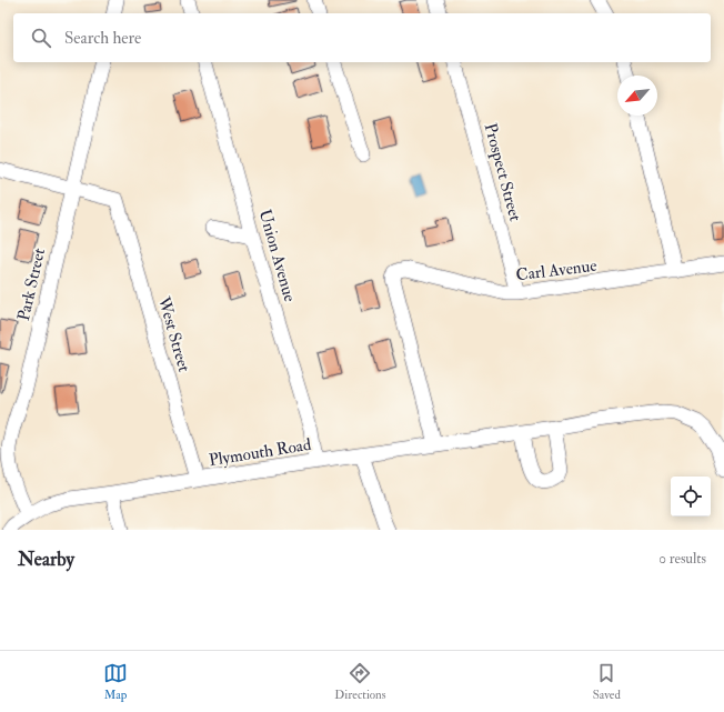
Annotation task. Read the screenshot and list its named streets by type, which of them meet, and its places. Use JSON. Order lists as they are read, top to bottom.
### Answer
{
  "streets": {
    "street": [
      "Prospect Street",
      "Union Avenue",
      "Carl Avenue",
      "Park Street",
      "West Street",
      "Plymouth Road"
    ]
  },
  "crossings": [
    ["Prospect Street", "Carl Avenue"],
    ["Union Avenue", "Plymouth Road"],
    ["Carl Avenue", "Plymouth Road"],
    ["Park Street", "West Street"],
    ["Park Street", "Plymouth Road"],
    ["West Street", "Plymouth Road"]
  ],
  "north": "bottom left",
  "page": {
    "search": "Search here",
    "heading": ["Nearby", "0 results"],
    "nav": ["Map", "Directions", "Saved"]
  }
}
